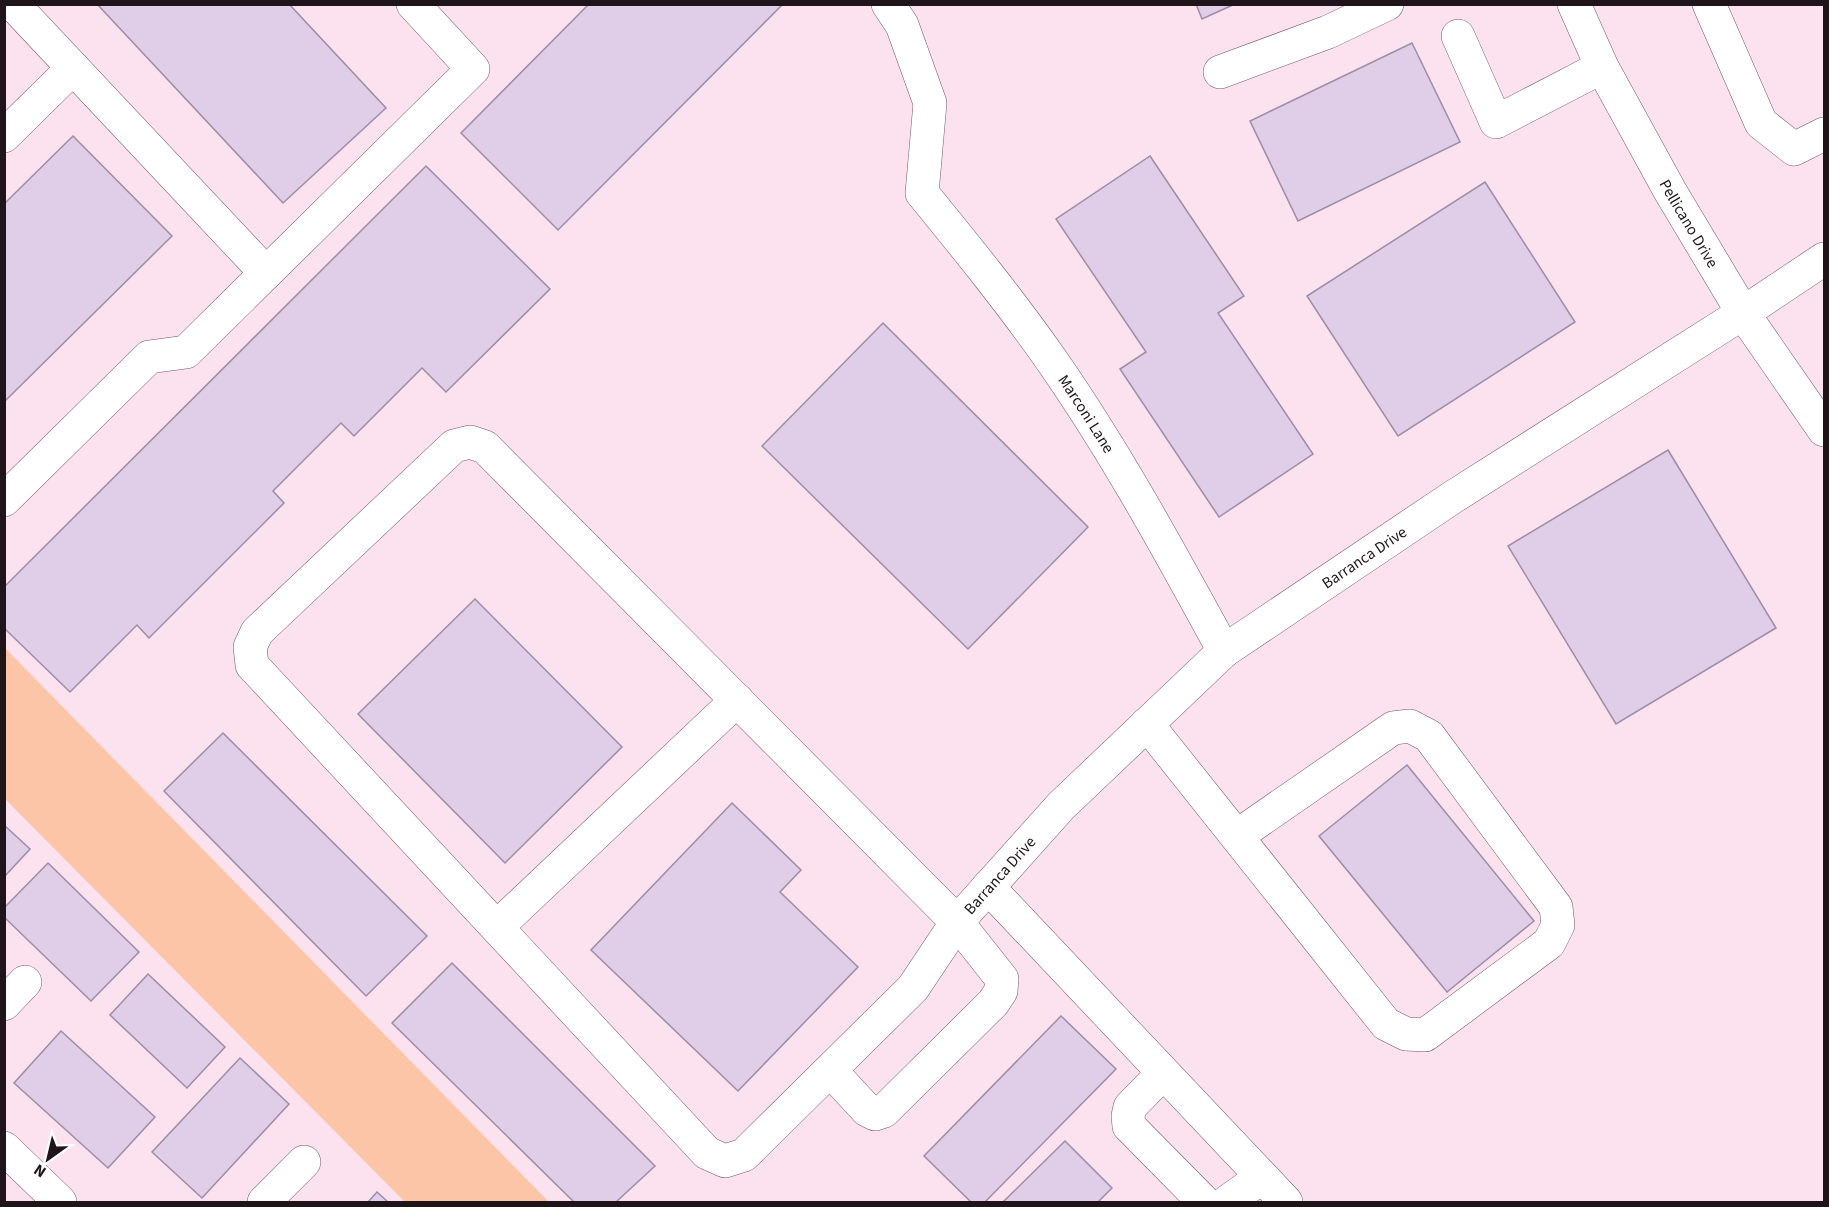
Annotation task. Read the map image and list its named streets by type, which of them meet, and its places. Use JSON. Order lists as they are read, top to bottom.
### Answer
{
  "streets": {
    "street": ["Pellicano Drive", "Marconi Lane", "Barranca Drive"]
  },
  "crossings": [
    ["Pellicano Drive", "Barranca Drive"],
    ["Marconi Lane", "Barranca Drive"]
  ],
  "north": "bottom left"
}
